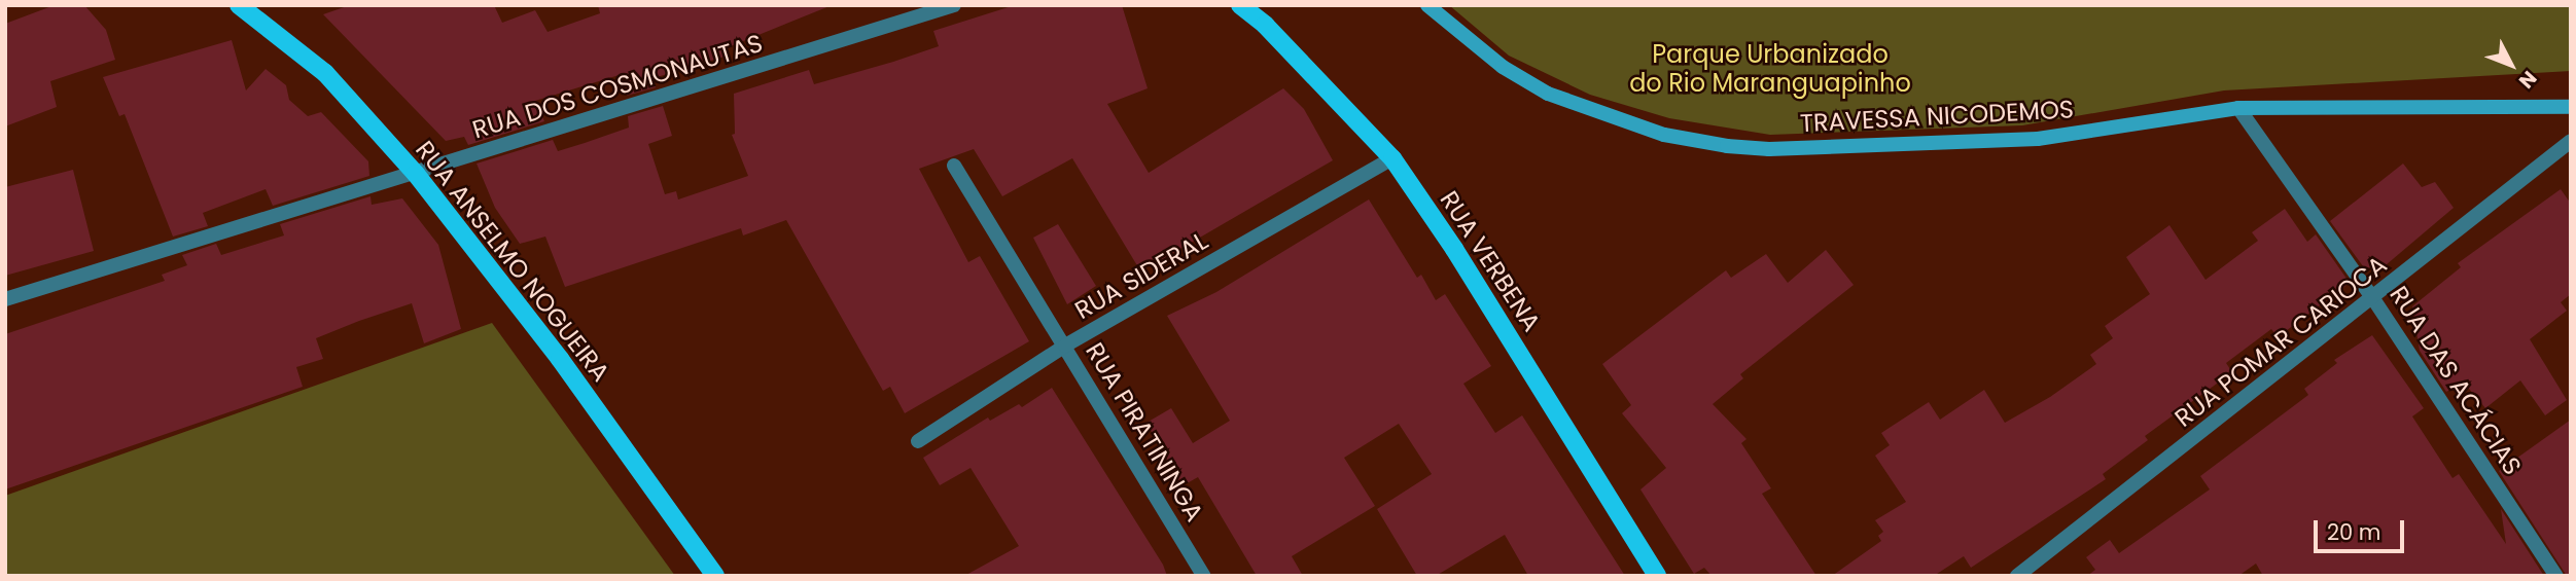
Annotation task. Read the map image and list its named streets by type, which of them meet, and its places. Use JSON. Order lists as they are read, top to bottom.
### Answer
{
  "streets": {
    "main road": ["TRAVESSA NICODEMOS", "RUA ANSELMO NOGUEIRA", "RUA VERBENA"],
    "street": [
      "RUA DOS COSMONAUTAS",
      "RUA SIDERAL",
      "RUA POMAR CARIOCA",
      "RUA DAS ACÁCIAS",
      "RUA PIRATININGA"
    ]
  },
  "crossings": [
    ["RUA DOS COSMONAUTAS", "RUA ANSELMO NOGUEIRA"],
    ["TRAVESSA NICODEMOS", "RUA DAS ACÁCIAS"],
    ["RUA VERBENA", "RUA SIDERAL"],
    ["RUA SIDERAL", "RUA PIRATININGA"],
    ["RUA POMAR CARIOCA", "RUA DAS ACÁCIAS"]
  ],
  "parks": ["Parque Urbanizado do Rio Maranguapinho"],
  "scale_bar": "20 m",
  "north": "bottom right"
}
